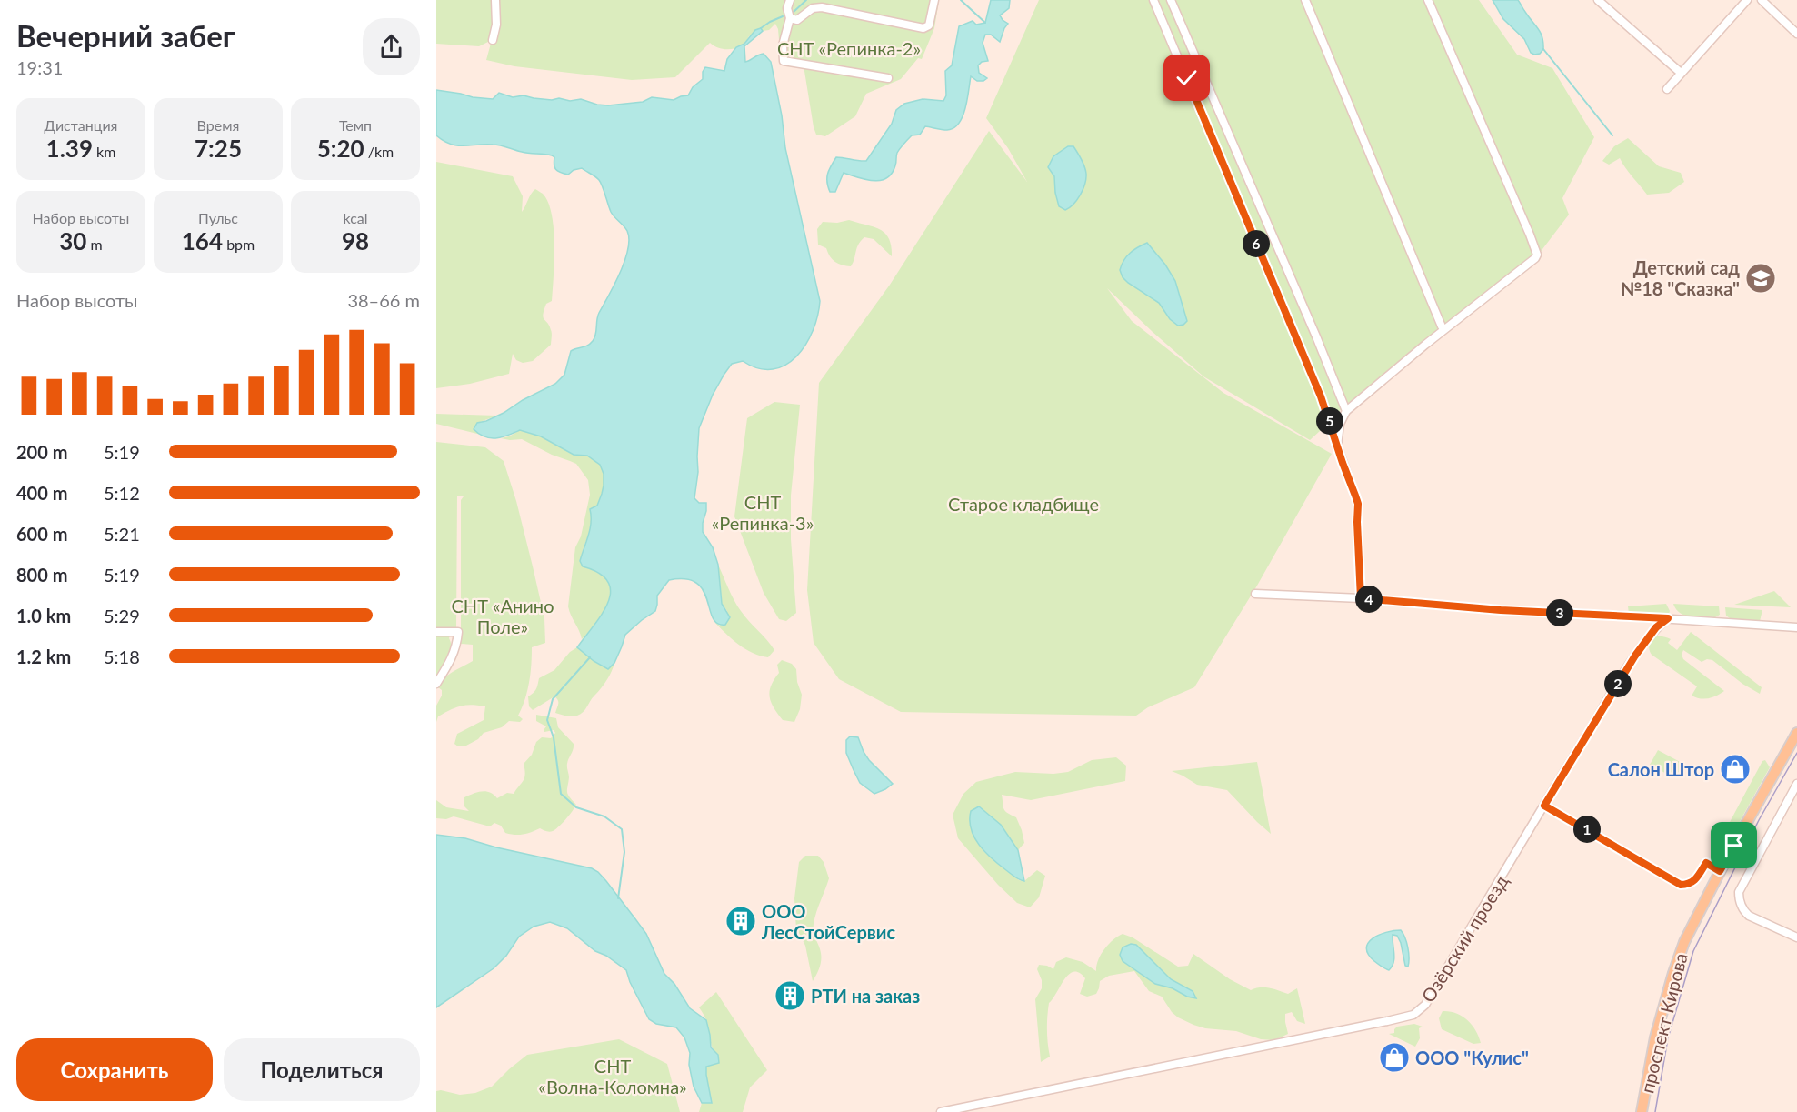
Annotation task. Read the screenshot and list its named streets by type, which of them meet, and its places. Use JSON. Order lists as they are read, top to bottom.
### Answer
{
  "streets": {
    "main road": ["проспект Кирова"],
    "street": ["Озёрский проезд"]
  },
  "parks": [
    "СНТ «Репинка-2»",
    "СНТ «Репинка-3»",
    "Старое кладбище",
    "СНТ «Анино Поле»",
    "СНТ «Волна-Коломна»"
  ],
  "places": {
    "school or university": ["Детский сад №18 \"Сказка\""],
    "shop": ["Салон Штор", "ООО \"Кулис\""],
    "building": ["ООО ЛесСтойСервис", "РТИ на заказ"]
  },
  "page": {
    "heading": ["Вечерний забег", "19:31"],
    "stats": [
      ["Дистанция", "1.39 km"],
      ["Время", "7:25"],
      ["Темп", "5:20 /km"],
      ["Набор высоты", "30 m"],
      ["Пульс", "164 bpm"],
      ["kcal", "98"]
    ],
    "pins": [
      "6",
      "5",
      "4",
      "3",
      "2",
      "1"
    ],
    "chart": ["Набор высоты", "38–66 m"],
    "list": [
      {
        "name": "200 m",
        "note": "5:19"
      },
      {
        "name": "400 m",
        "note": "5:12"
      },
      {
        "name": "600 m",
        "note": "5:21"
      },
      {
        "name": "800 m",
        "note": "5:19"
      },
      {
        "name": "1.0 km",
        "note": "5:29"
      },
      {
        "name": "1.2 km",
        "note": "5:18"
      }
    ],
    "buttons": ["Сохранить", "Поделиться"]
  }
}
